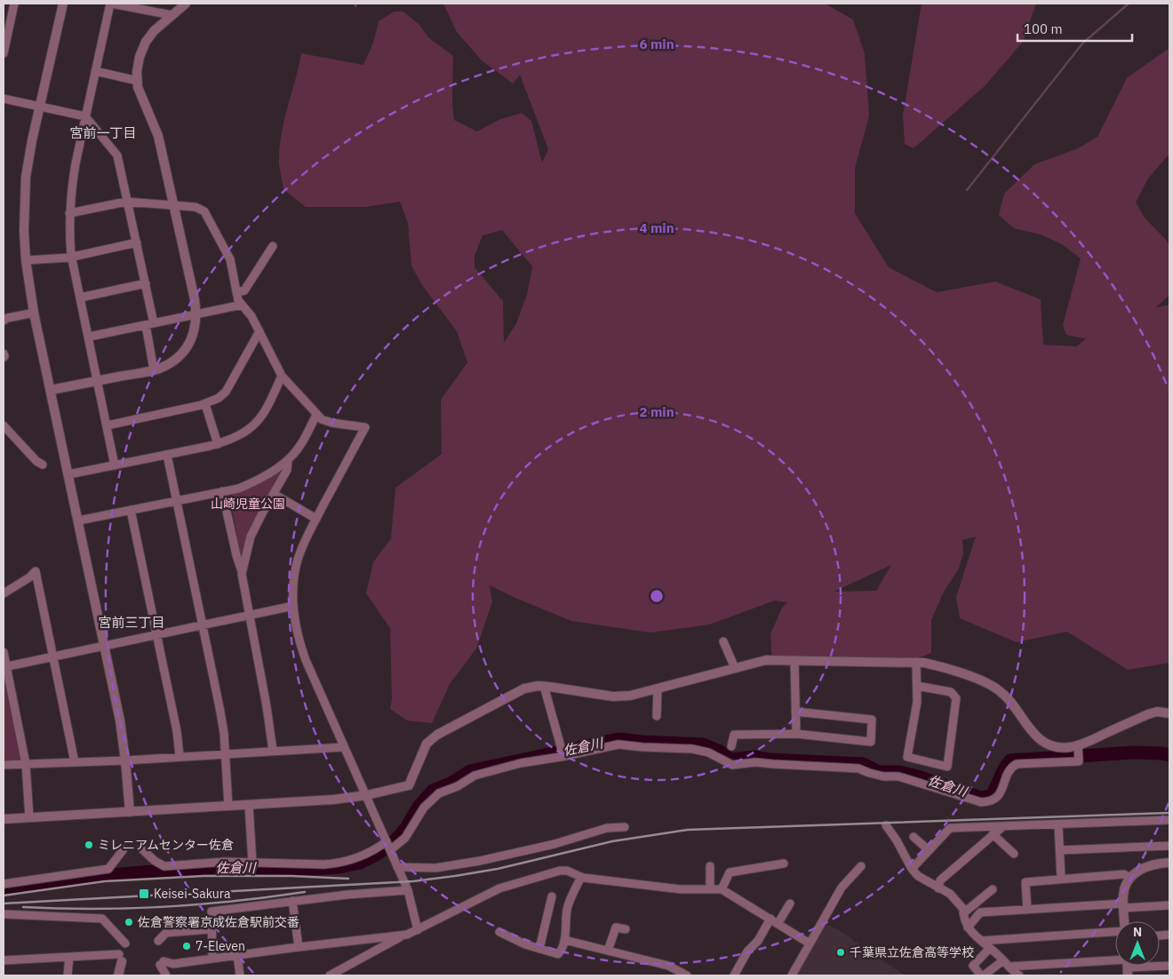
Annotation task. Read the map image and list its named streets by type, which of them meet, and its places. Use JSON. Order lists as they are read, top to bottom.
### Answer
{
  "districts": ["宮前一丁目", "宮前三丁目"],
  "water": ["佐倉川"],
  "parks": ["山崎児童公園"],
  "places": {
    "other": [
      "ミレニアムセンター佐倉",
      "佐倉警察署京成佐倉駅前交番",
      "7-Eleven",
      "千葉県立佐倉高等学校"
    ],
    "transit": ["Keisei-Sakura"]
  },
  "scale_bar": "100 m",
  "north": "top",
  "rings": ["6 min", "4 min", "2 min"]
}
